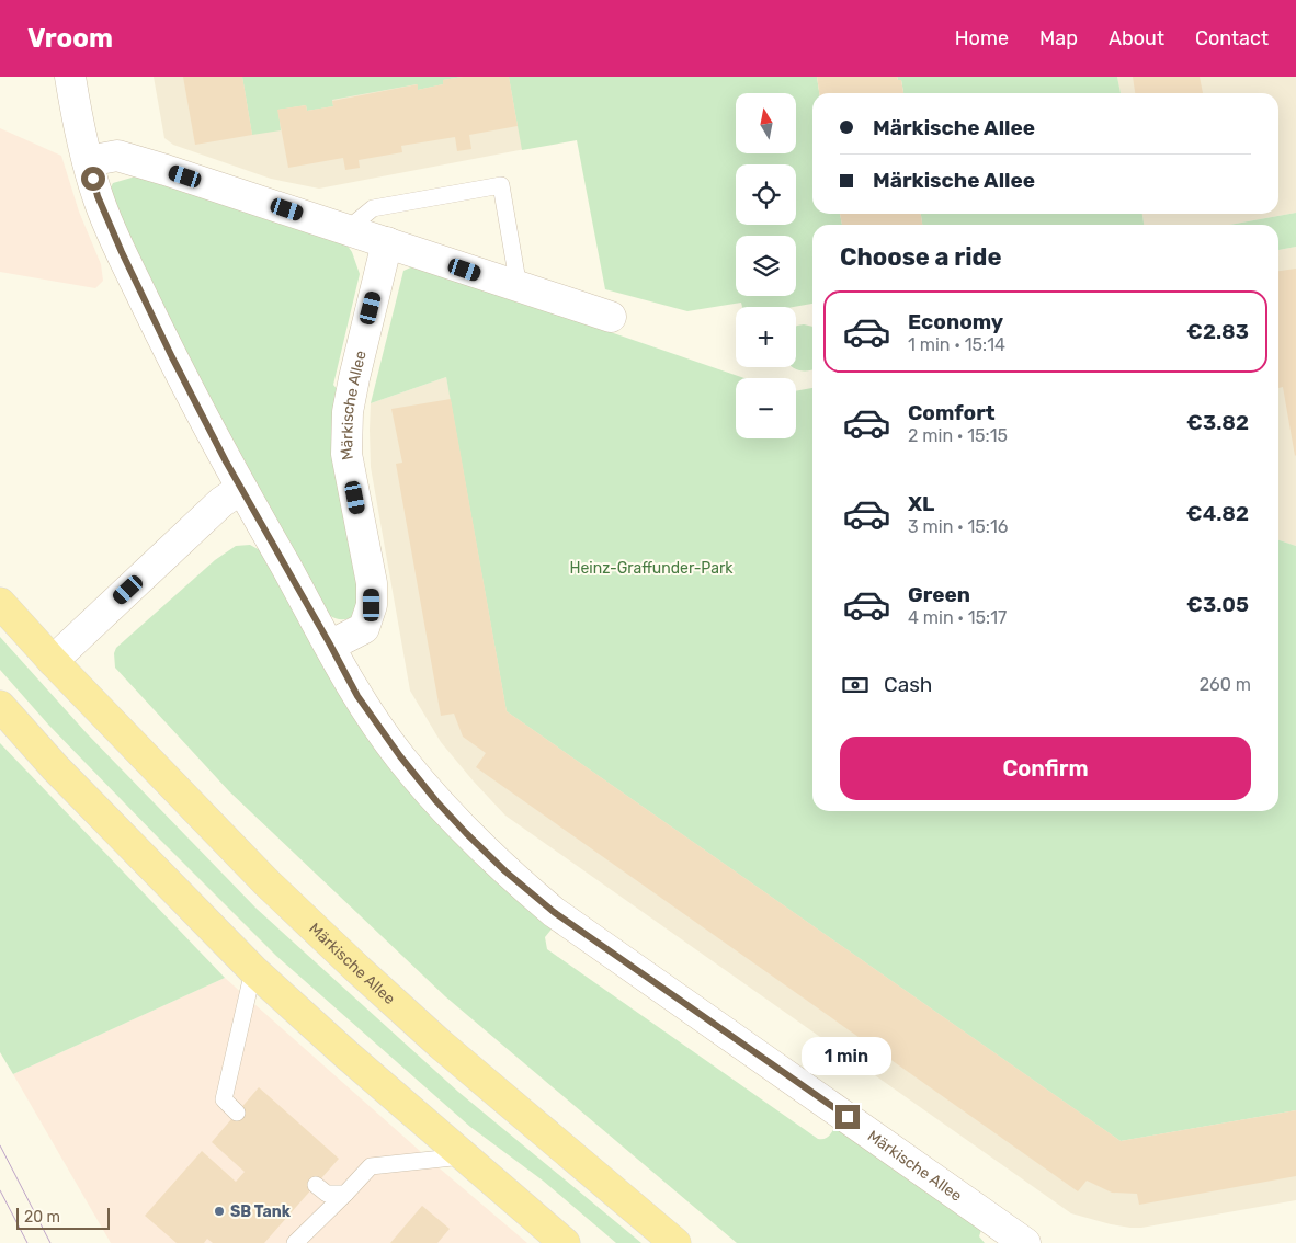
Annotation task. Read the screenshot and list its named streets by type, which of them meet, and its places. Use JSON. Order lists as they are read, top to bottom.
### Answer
{
  "streets": {
    "main road": ["Märkische Allee"]
  },
  "parks": ["Heinz-Graffunder-Park"],
  "places": ["SB Tank"],
  "scale_bar": "20 m",
  "north": "top",
  "page": {
    "header": "Vroom",
    "nav": [
      "Home",
      "Map",
      "About",
      "Contact"
    ],
    "map_buttons": ["+", "−"],
    "banner": ["Märkische Allee", "Märkische Allee"],
    "heading": "Choose a ride",
    "list": [
      {
        "name": "Economy",
        "note": "1 min · 15:14",
        "value": "€2.83"
      },
      {
        "name": "Comfort",
        "note": "2 min · 15:15",
        "value": "€3.82"
      },
      {
        "name": "XL",
        "note": "3 min · 15:16",
        "value": "€4.82"
      },
      {
        "name": "Green",
        "note": "4 min · 15:17",
        "value": "€3.05"
      }
    ],
    "pay": ["Cash", "260 m"],
    "buttons": "Confirm",
    "bubble": "1 min",
    "scale": "20 m"
  }
}
